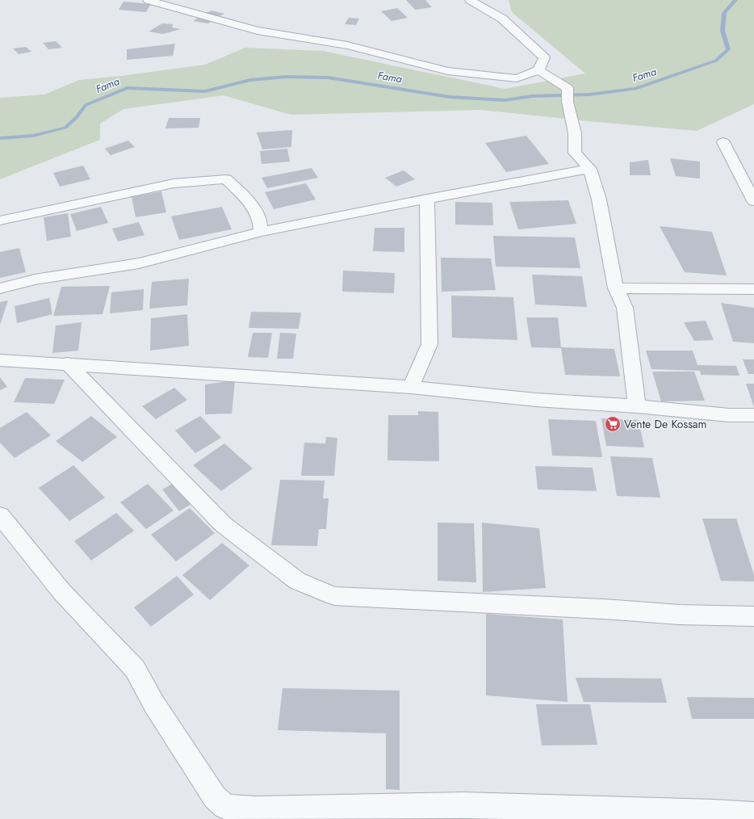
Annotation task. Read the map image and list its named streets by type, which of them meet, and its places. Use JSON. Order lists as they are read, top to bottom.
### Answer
{
  "water": ["Fama"],
  "places": {
    "supermarket": ["Vente De Kossam"]
  }
}
